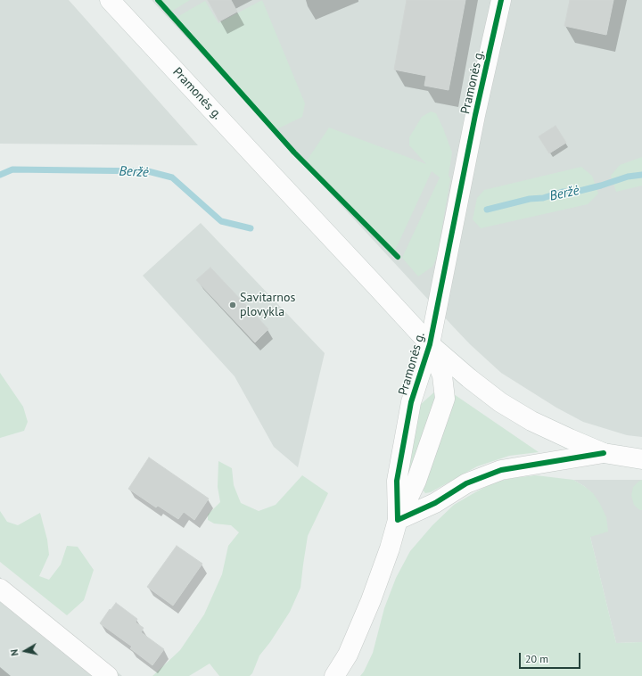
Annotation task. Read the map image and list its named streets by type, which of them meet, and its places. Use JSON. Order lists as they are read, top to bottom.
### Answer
{
  "streets": {
    "street": ["Pramonės g."]
  },
  "water": ["Beržė"],
  "places": ["Savitarnos plovykla"],
  "scale_bar": "20 m",
  "north": "left"
}
